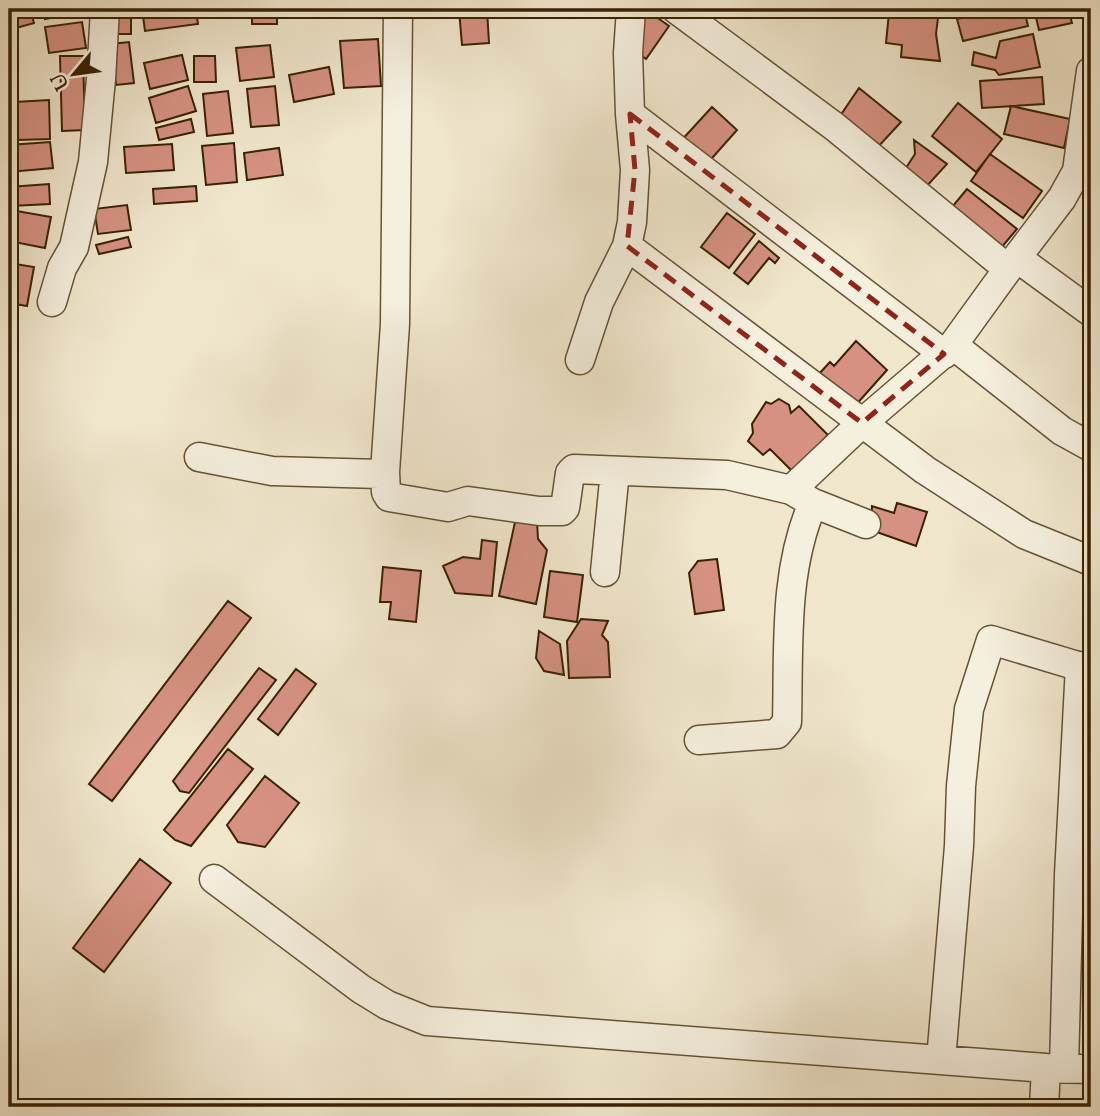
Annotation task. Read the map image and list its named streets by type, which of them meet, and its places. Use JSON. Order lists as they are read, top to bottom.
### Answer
{
  "north": "bottom left"
}
